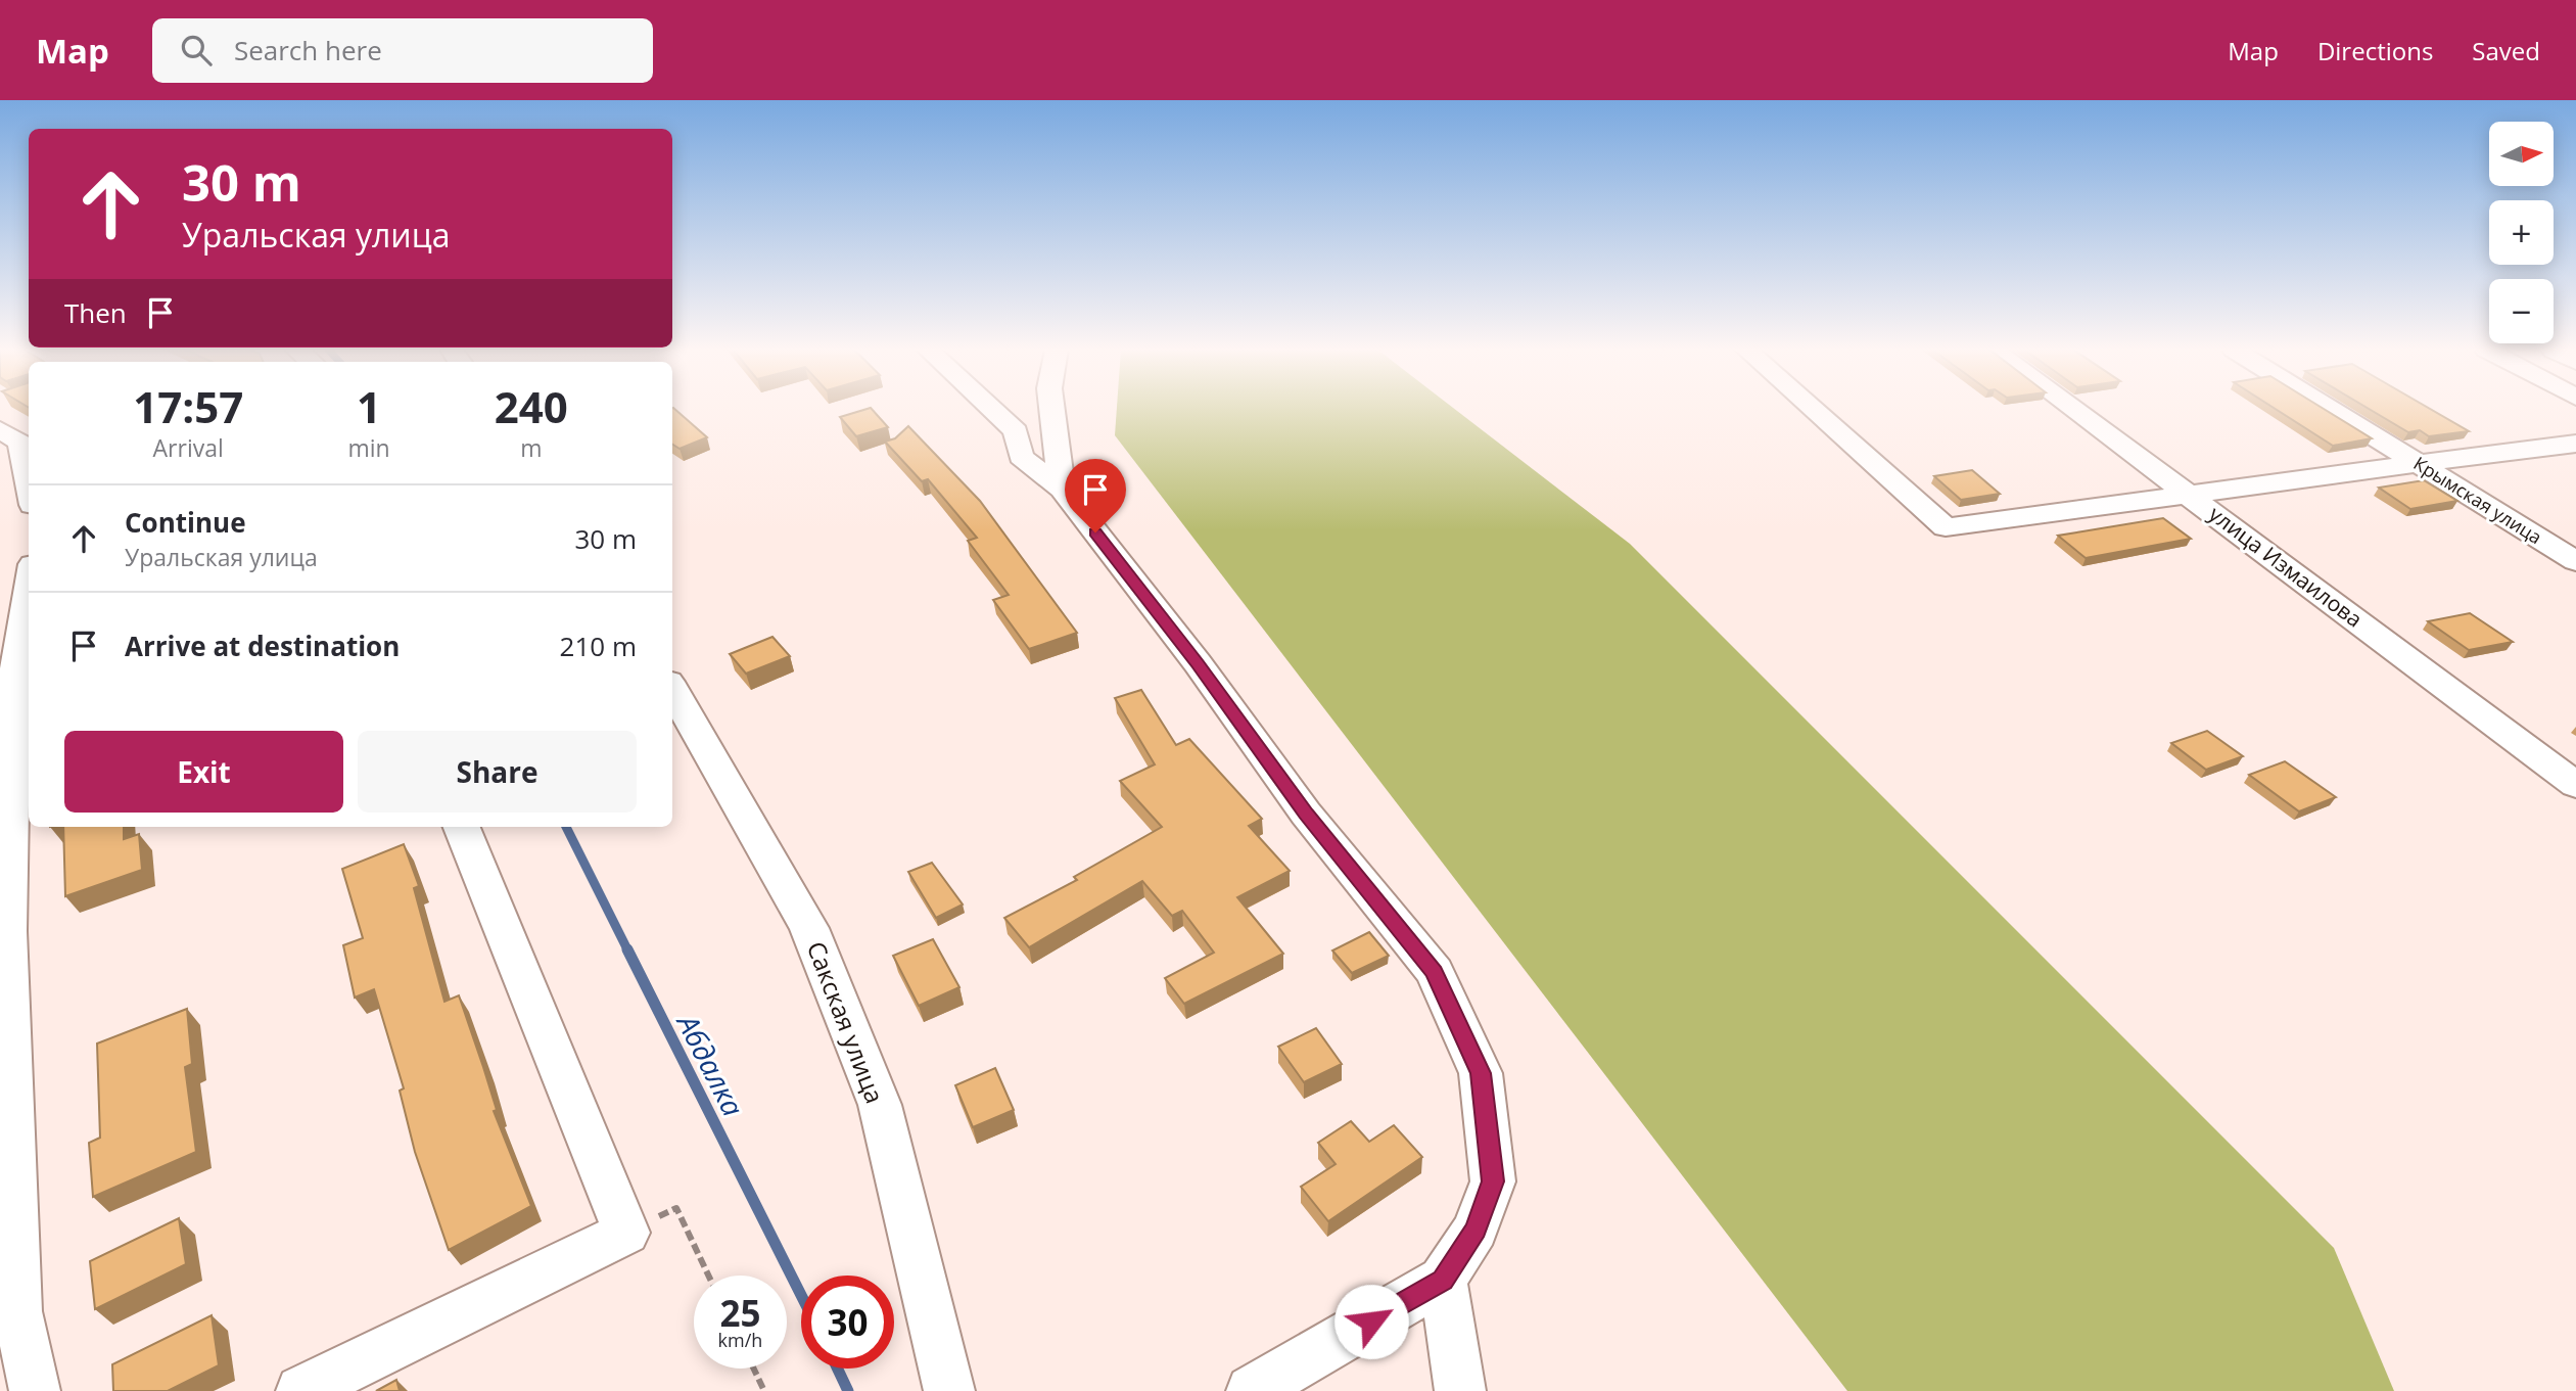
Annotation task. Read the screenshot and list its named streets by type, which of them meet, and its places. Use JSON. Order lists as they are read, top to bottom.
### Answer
{
  "streets": {
    "street": ["Крымская улица", "улица Измаилова", "Сакская улица"]
  },
  "water": ["Абдалка"],
  "north": "right",
  "page": {
    "header": "Map",
    "search": "Search here",
    "nav": ["Map", "Directions", "Saved"],
    "map_buttons": ["+", "−"],
    "turn": ["30 m", "Уральская улица"],
    "then": "Then",
    "eta": [
      "17:57",
      "Arrival",
      "1",
      "min",
      "240",
      "m"
    ],
    "list": [
      {
        "name": "Continue",
        "note": "Уральская улица",
        "value": "30 m"
      },
      {
        "name": "Arrive at destination",
        "value": "210 m"
      }
    ],
    "buttons": ["Exit", "Share"],
    "speed": "25 km/h",
    "limit": "30"
  }
}
